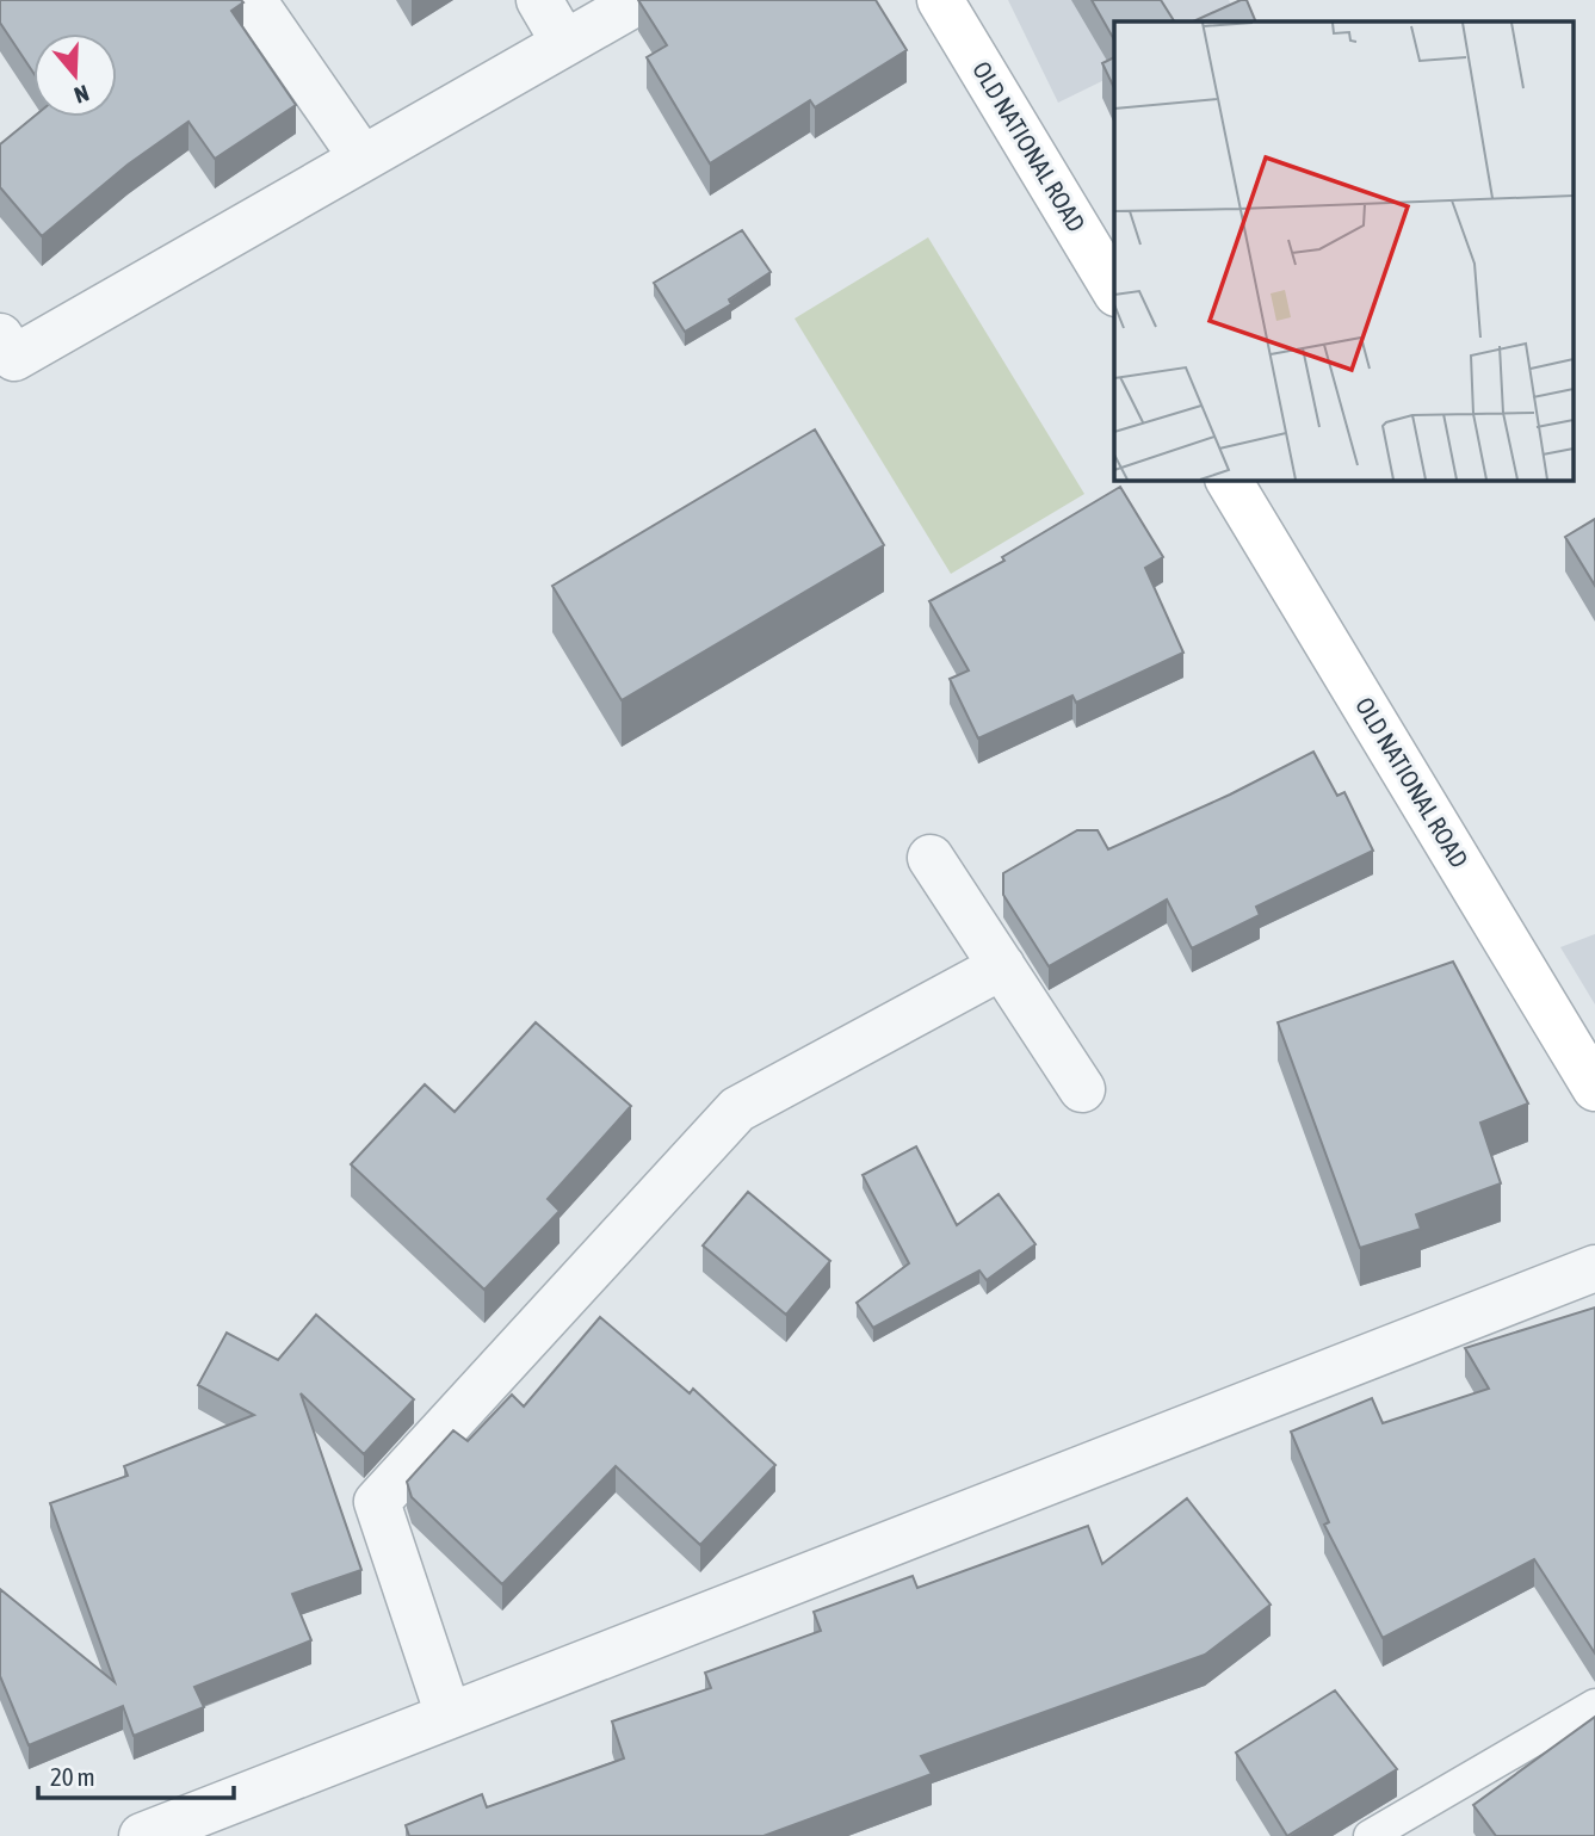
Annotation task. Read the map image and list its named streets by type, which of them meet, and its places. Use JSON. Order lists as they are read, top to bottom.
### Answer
{
  "streets": {
    "main road": ["OLD NATIONAL ROAD"]
  },
  "scale_bar": "20 m",
  "north": "bottom"
}
